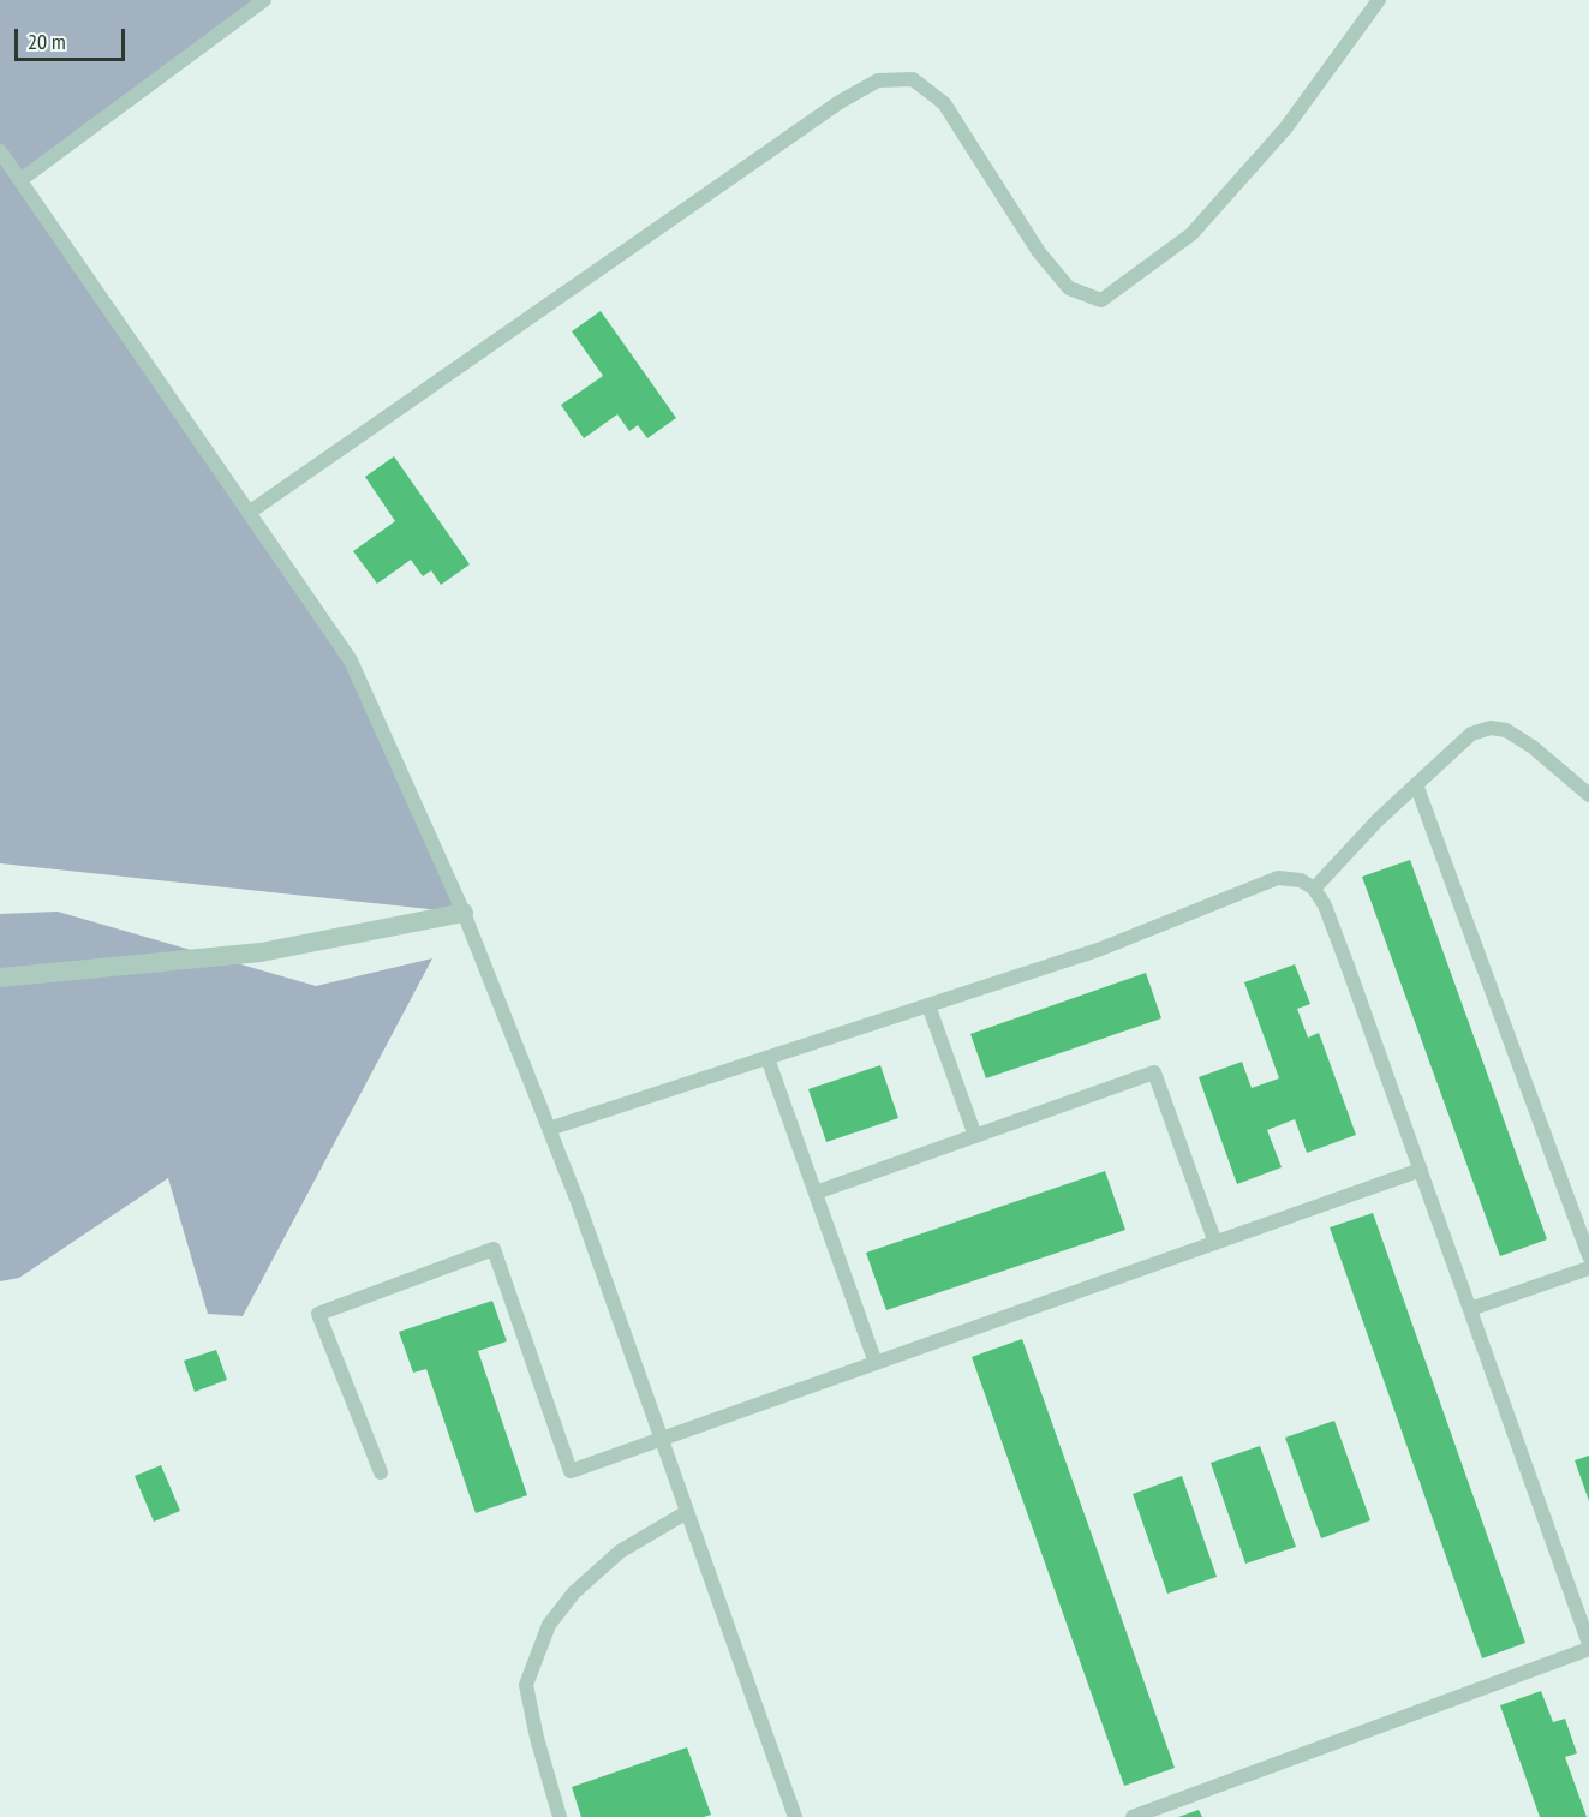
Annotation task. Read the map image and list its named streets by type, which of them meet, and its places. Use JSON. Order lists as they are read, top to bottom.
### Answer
{
  "scale_bar": "20 m"
}
